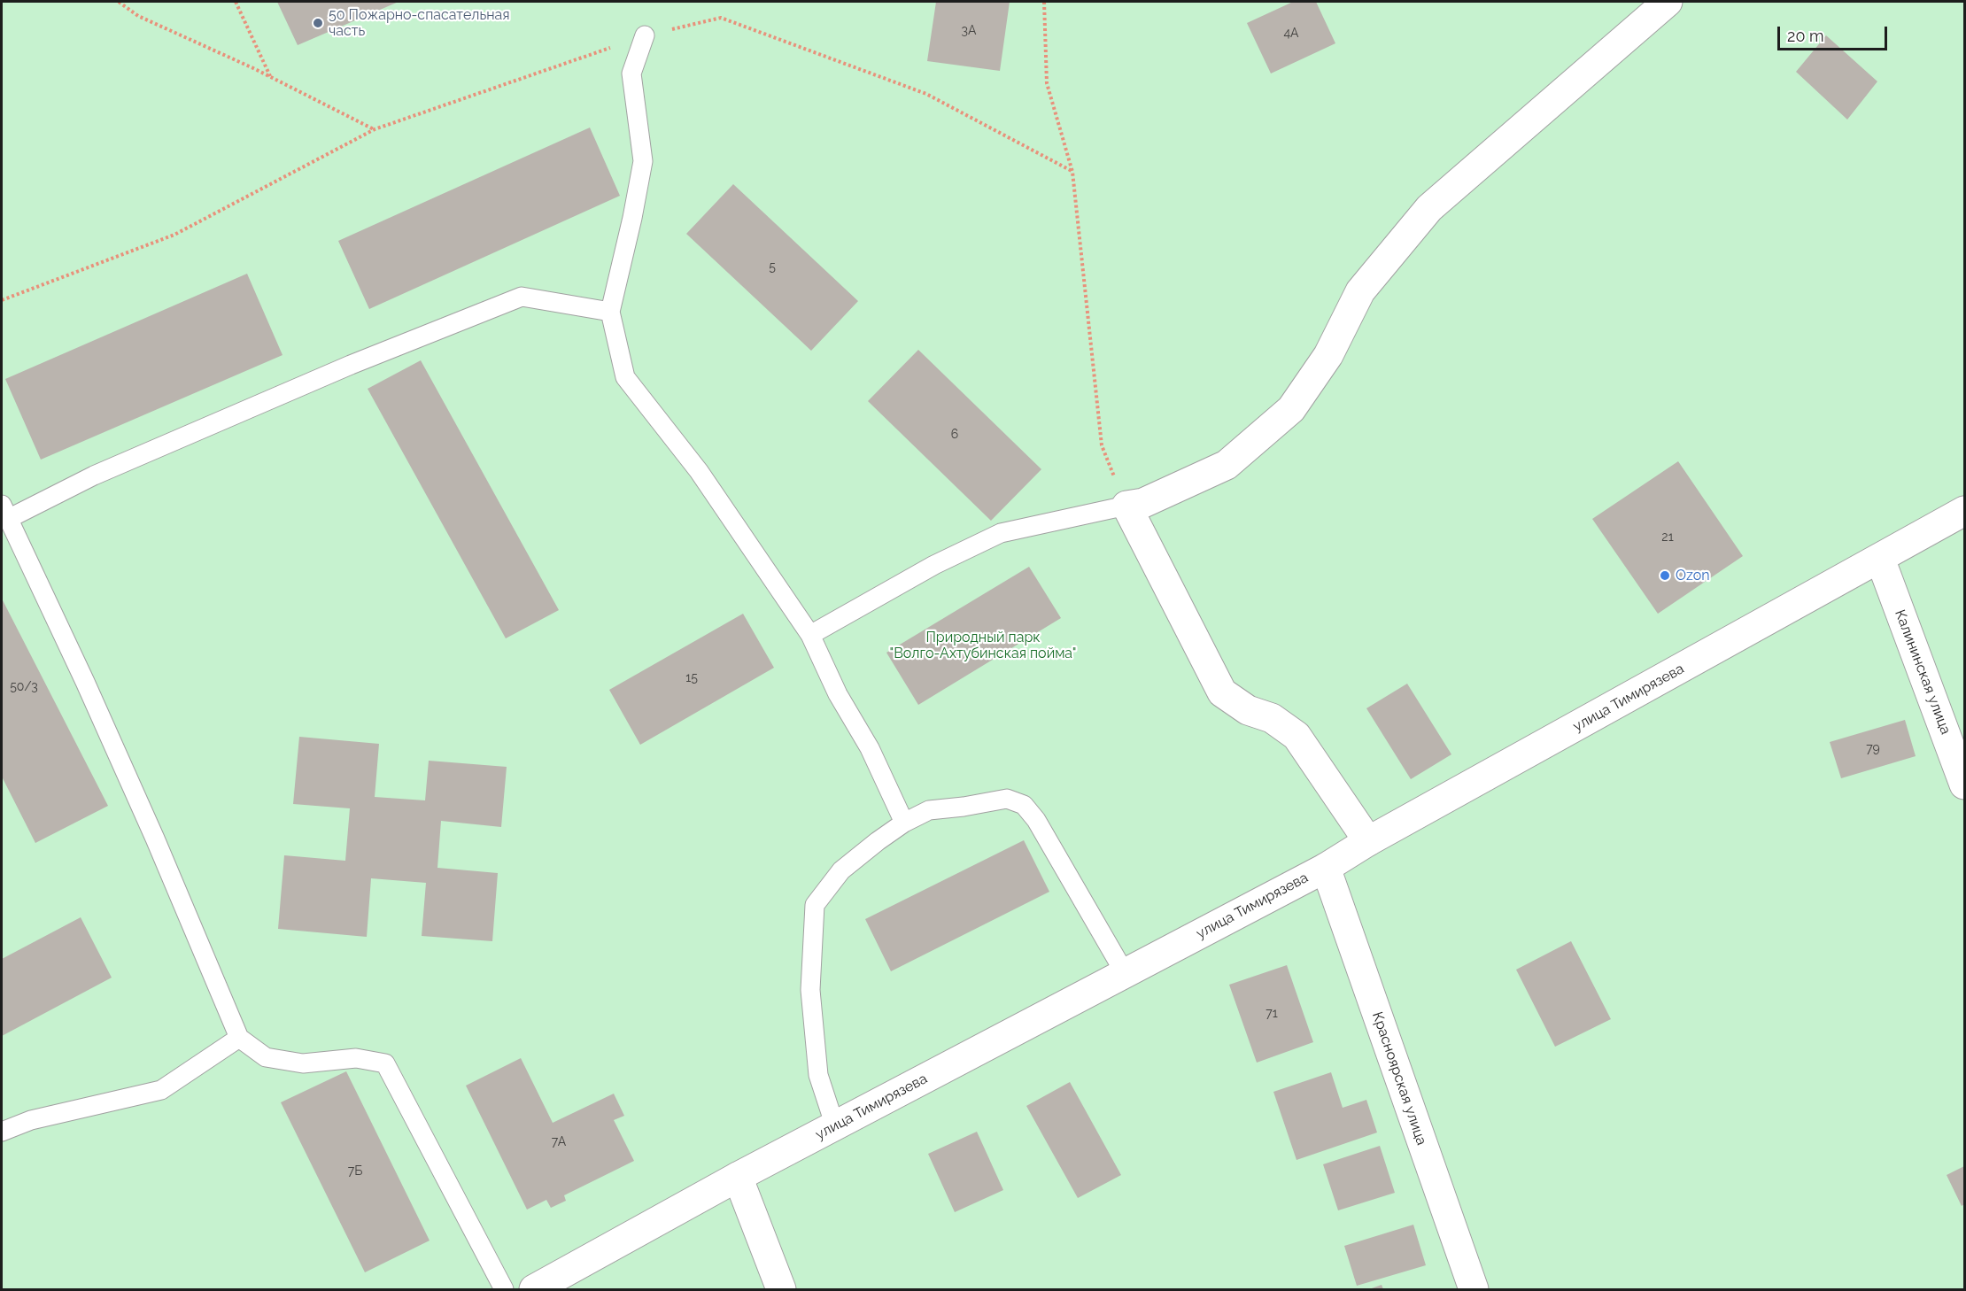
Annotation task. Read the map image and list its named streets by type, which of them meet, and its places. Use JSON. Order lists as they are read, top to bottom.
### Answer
{
  "streets": {
    "street": ["Калининская улица", "улица Тимирязева", "Красноярская улица"]
  },
  "crossings": [
    ["Калининская улица", "улица Тимирязева"],
    ["улица Тимирязева", "Красноярская улица"]
  ],
  "parks": ["Природный парк \"Волго-Ахтубинская пойма\""],
  "places": ["50 Пожарно-спасательная часть", "Ozon"],
  "house_numbers": [
    "3А",
    "4А",
    "5",
    "6",
    "21",
    "15",
    "50/3",
    "79",
    "71",
    "7А",
    "7Б"
  ],
  "scale_bar": "20 m"
}
